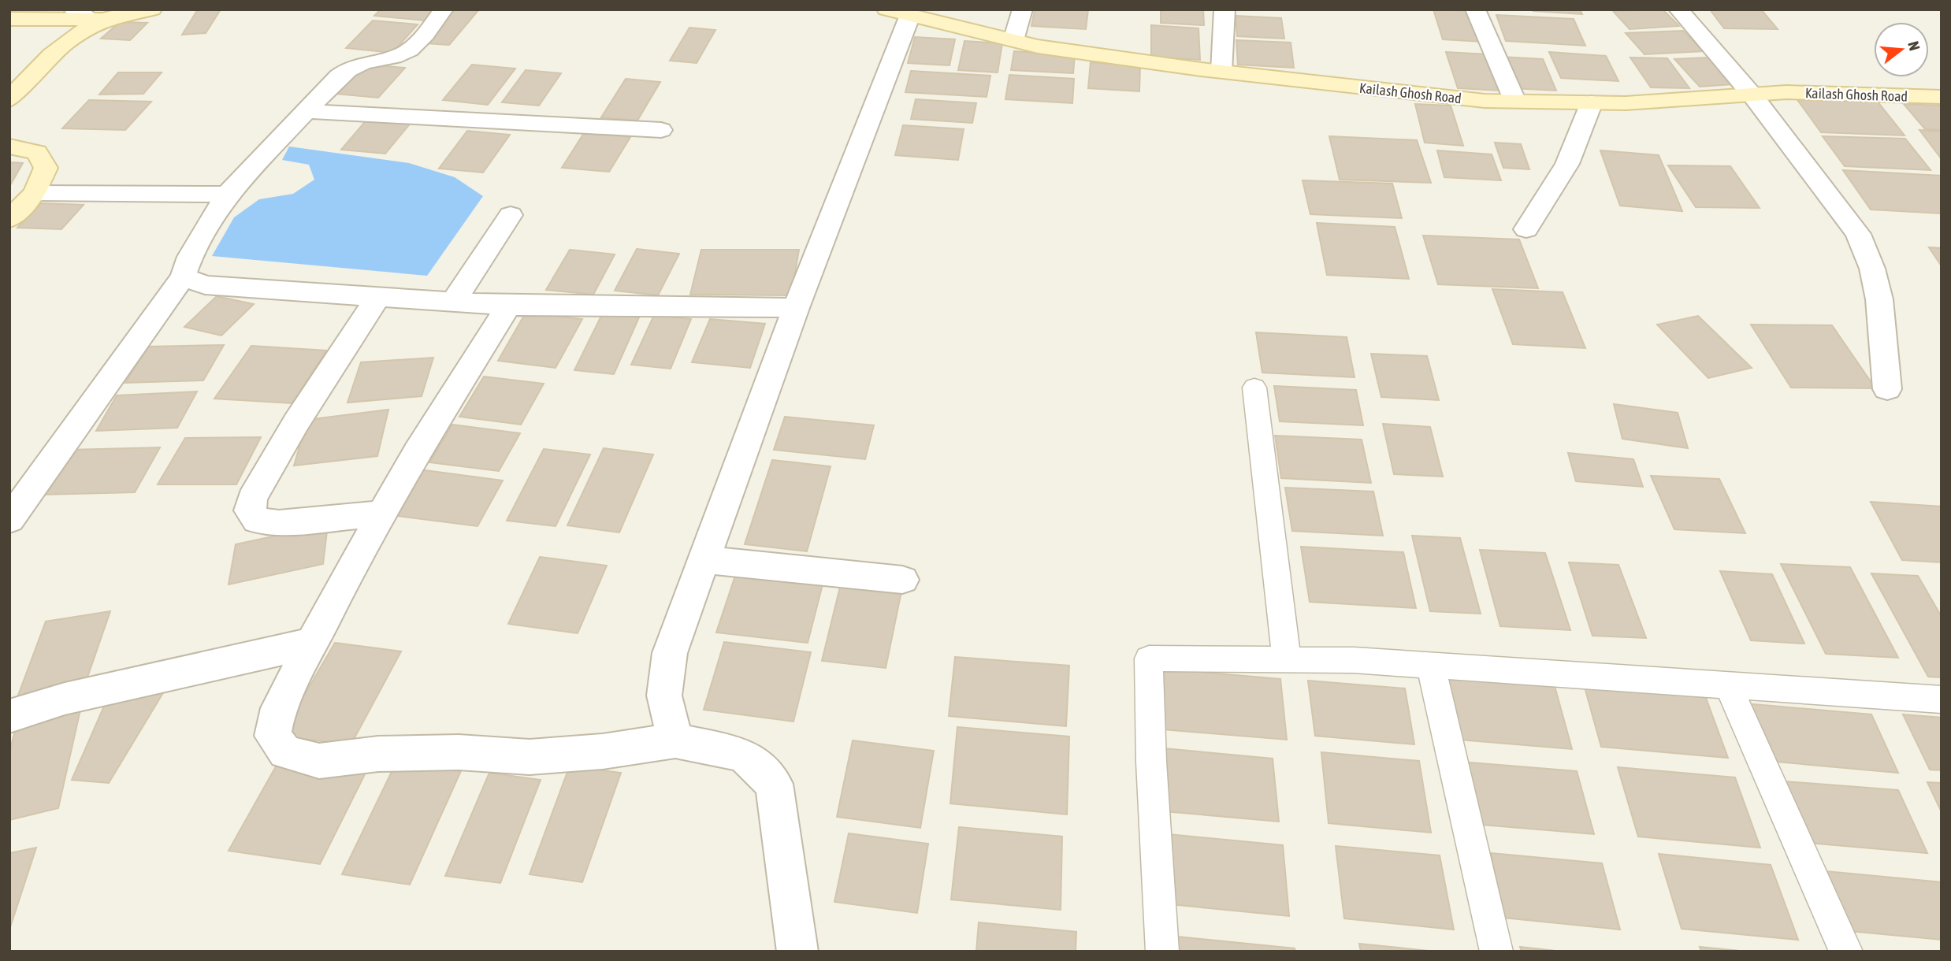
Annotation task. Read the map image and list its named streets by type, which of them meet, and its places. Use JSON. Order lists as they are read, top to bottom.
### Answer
{
  "streets": {
    "street": ["Kailash Ghosh Road"]
  },
  "north": "right"
}
